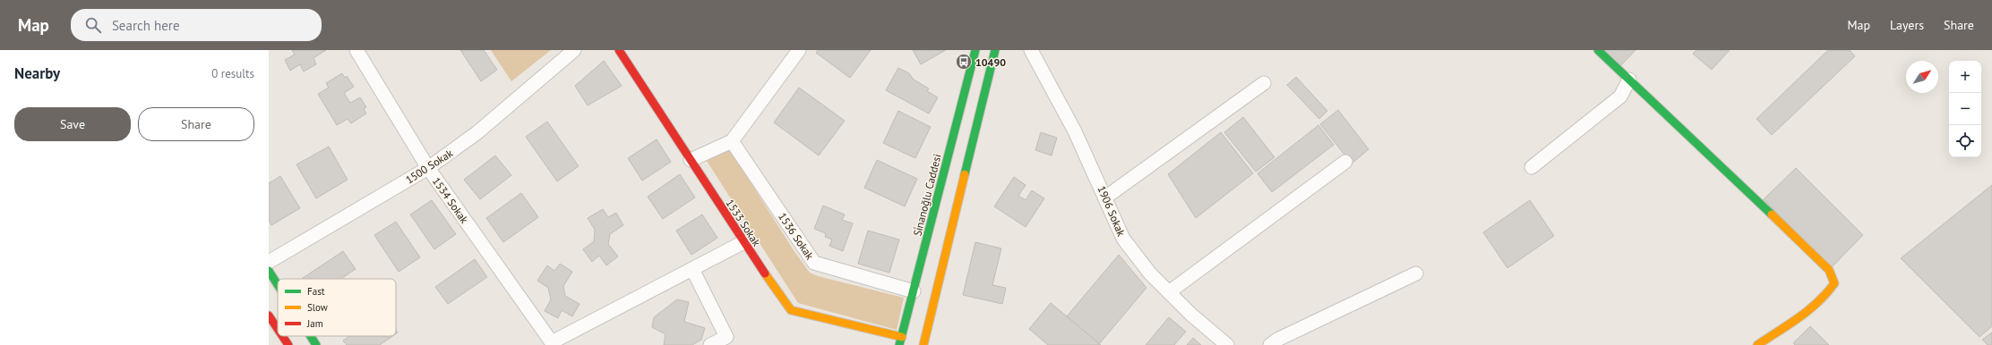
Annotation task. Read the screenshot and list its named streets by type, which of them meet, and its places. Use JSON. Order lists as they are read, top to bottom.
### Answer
{
  "streets": {
    "street": [
      "1500 Sokak",
      "Si̇nanoğlu Caddesi",
      "1534 Sokak",
      "1906 Sokak",
      "1533 Sokak",
      "1536 Sokak"
    ]
  },
  "crossings": [
    ["1500 Sokak", "1534 Sokak"],
    ["Si̇nanoğlu Caddesi", "1533 Sokak"],
    ["Si̇nanoğlu Caddesi", "1536 Sokak"]
  ],
  "places": {
    "bus stop": ["10490"]
  },
  "legend": ["Fast", "Slow", "Jam"],
  "north": "top right",
  "page": {
    "header": "Map",
    "search": "Search here",
    "nav": ["Map", "Layers", "Share"],
    "heading": ["Nearby", "0 results"],
    "map_buttons": ["+", "−"],
    "buttons": ["Save", "Share"]
  }
}
